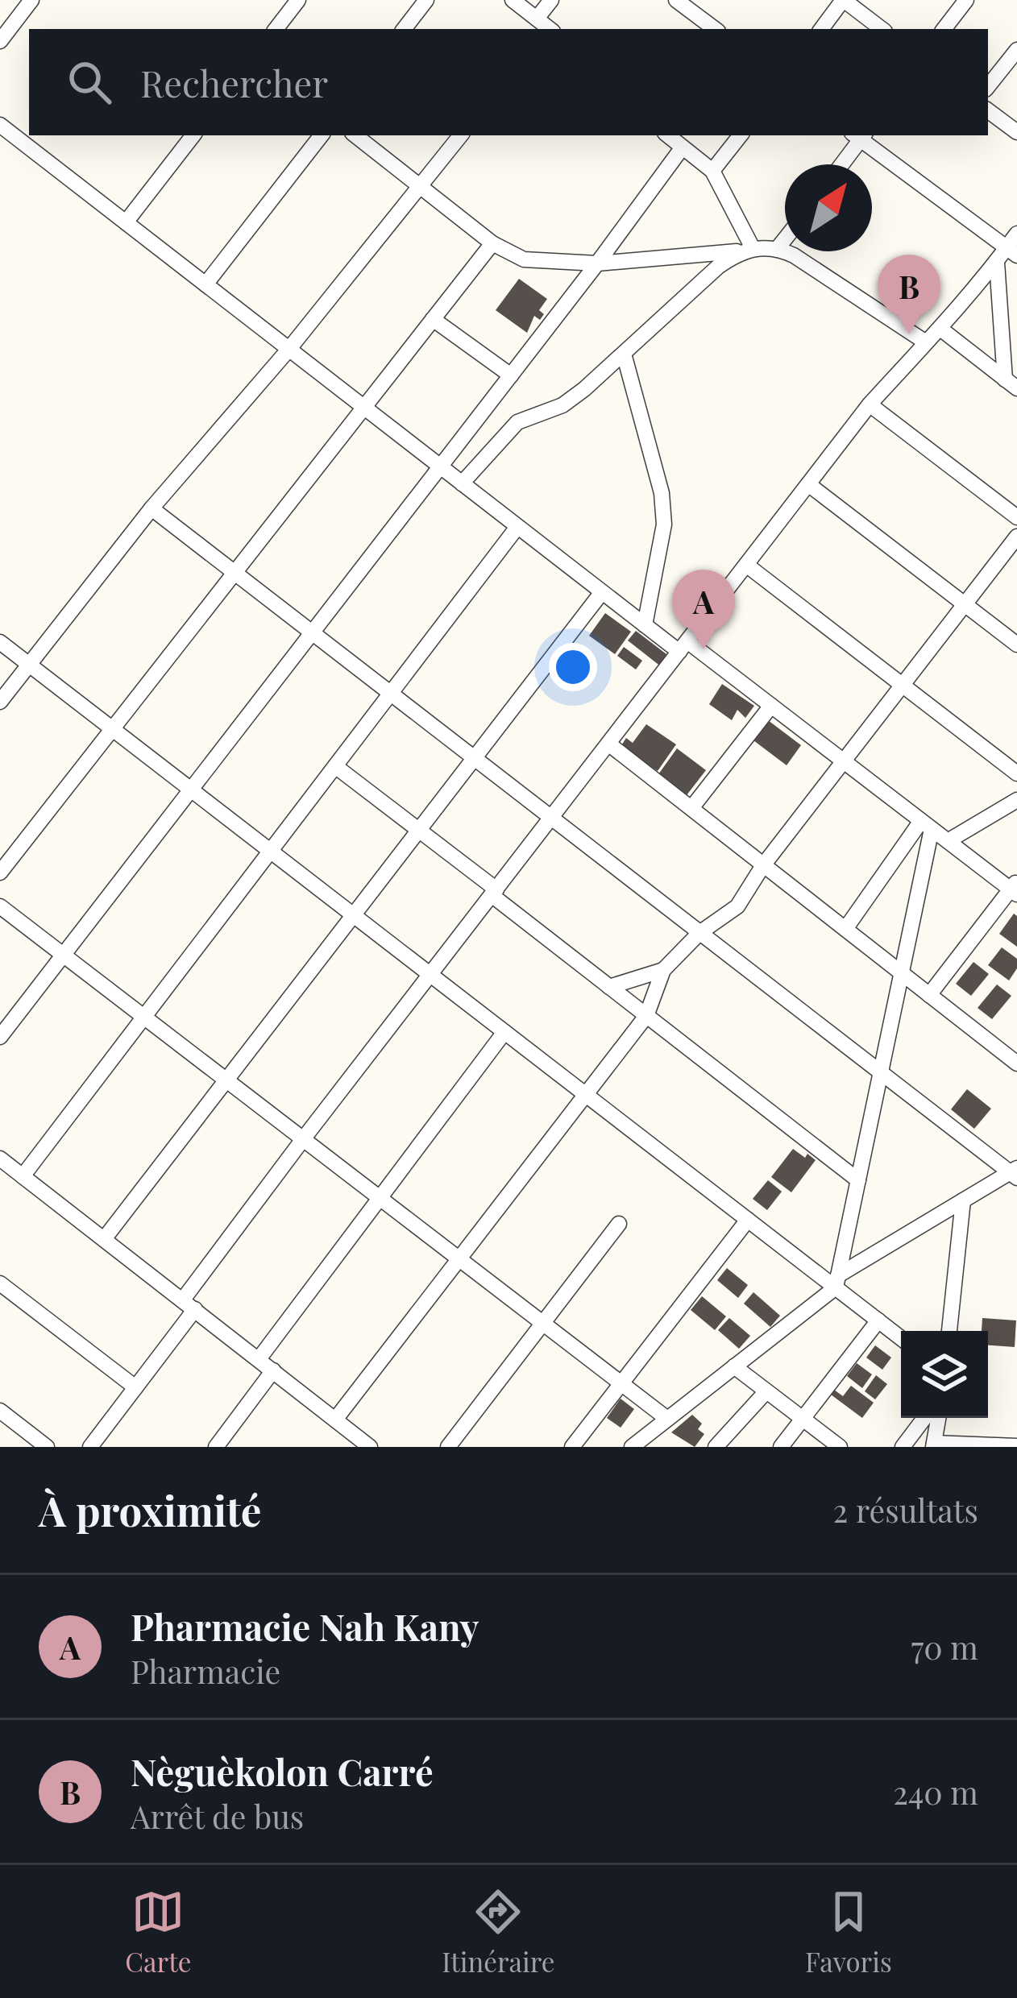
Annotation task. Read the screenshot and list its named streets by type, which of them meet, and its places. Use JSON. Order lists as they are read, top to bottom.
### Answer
{
  "north": "top right",
  "page": {
    "search": "Rechercher",
    "pins": ["B", "A"],
    "heading": ["À proximité", "2 résultats"],
    "list": [
      {
        "mark": "A",
        "name": "Pharmacie Nah Kany",
        "note": "Pharmacie",
        "value": "70 m"
      },
      {
        "mark": "B",
        "name": "Nèguèkolon Carré",
        "note": "Arrêt de bus",
        "value": "240 m"
      }
    ],
    "nav": ["Carte", "Itinéraire", "Favoris"]
  }
}
